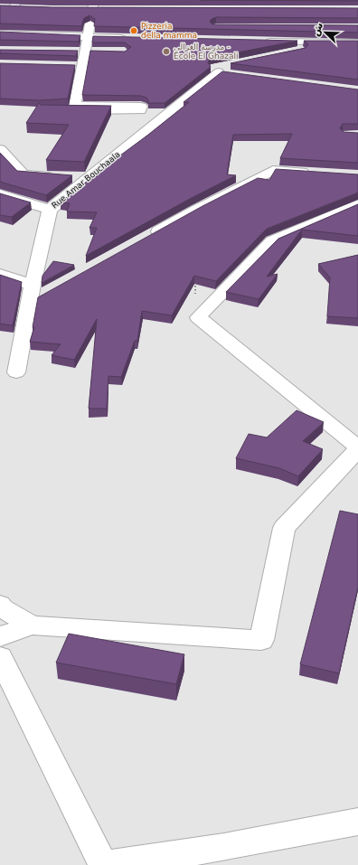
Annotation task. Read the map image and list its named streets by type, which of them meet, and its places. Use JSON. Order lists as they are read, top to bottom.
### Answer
{
  "streets": {
    "street": ["Rue Amar Bouchaala"]
  },
  "places": ["Pizzeria della mamma", "مدرسة الغزالي - École El Ghazali"],
  "north": "top left"
}
